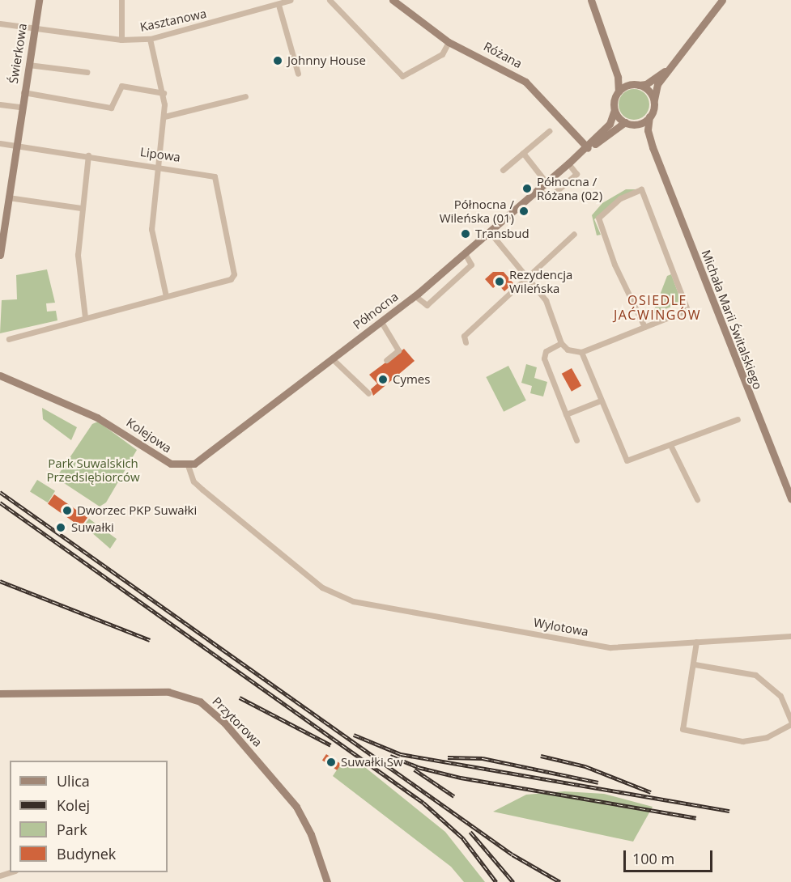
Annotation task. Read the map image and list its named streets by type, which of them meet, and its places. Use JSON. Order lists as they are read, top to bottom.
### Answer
{
  "streets": {
    "street": [
      "Kasztanowa",
      "Świerkowa",
      "Różana",
      "Lipowa",
      "Północna",
      "Michała Marii Świtalskiego",
      "Kolejowa",
      "Wylotowa",
      "Przytorowa"
    ]
  },
  "crossings": [
    ["Kasztanowa", "Świerkowa"],
    ["Świerkowa", "Lipowa"],
    ["Różana", "Północna"],
    ["Północna", "Michała Marii Świtalskiego"],
    ["Północna", "Kolejowa"],
    ["Północna", "Wylotowa"],
    ["Kolejowa", "Wylotowa"]
  ],
  "districts": ["OSIEDLE JAĆWINGÓW"],
  "parks": ["Park Suwalskich Przedsiębiorców"],
  "places": [
    "Johnny House",
    "Północna / Różana (02)",
    "Północna / Wileńska (01)",
    "Transbud",
    "Rezydencja Wileńska",
    "Cymes",
    "Dworzec PKP Suwałki",
    "Suwałki",
    "Suwałki Sw"
  ],
  "legend": [
    "Ulica",
    "Kolej",
    "Park",
    "Budynek"
  ],
  "scale_bar": "100 m"
}
